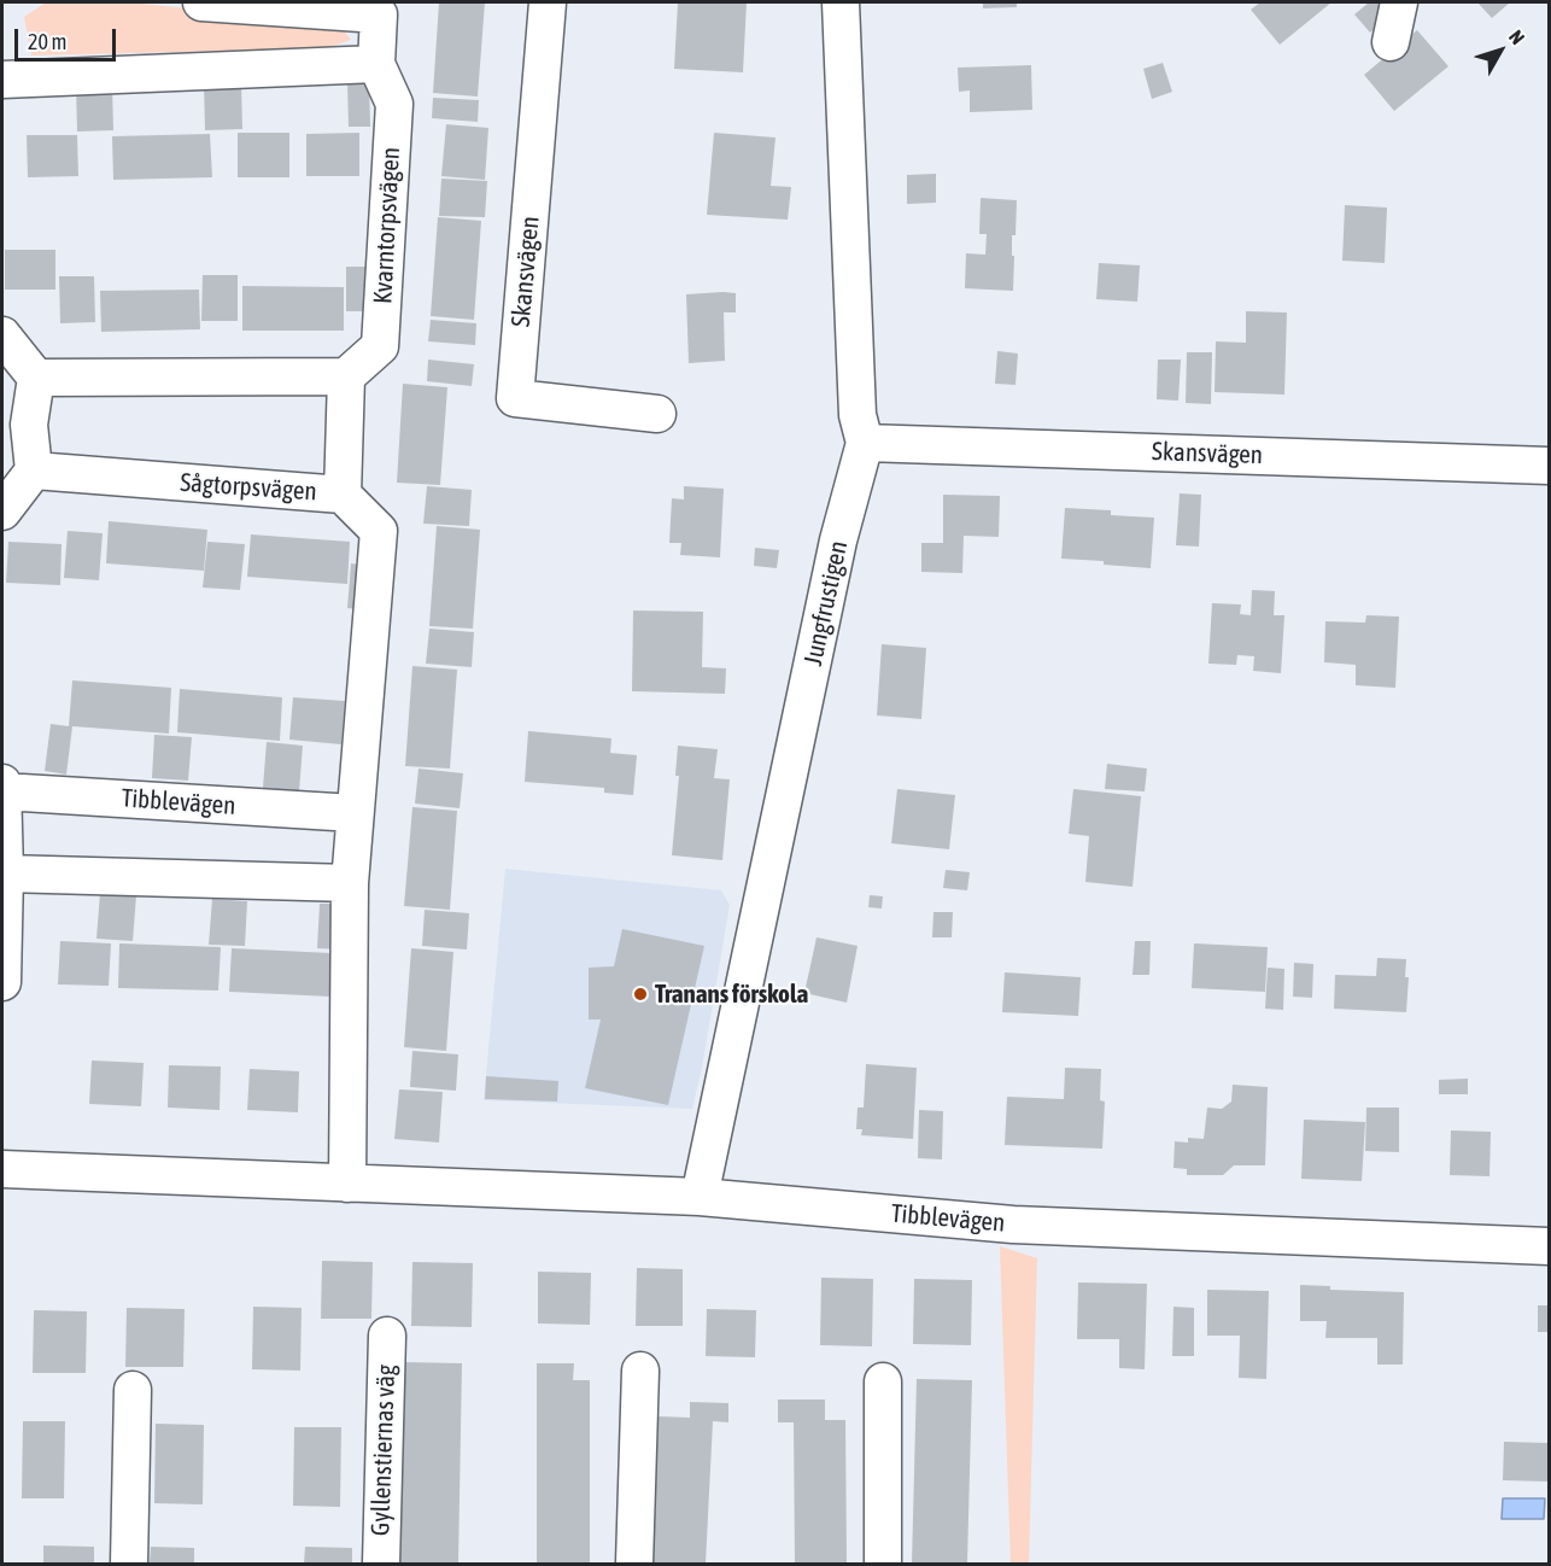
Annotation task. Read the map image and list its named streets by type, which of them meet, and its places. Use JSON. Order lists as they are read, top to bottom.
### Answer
{
  "streets": {
    "street": [
      "Kvarntorpsvägen",
      "Skansvägen",
      "Sågtorpsvägen",
      "Jungfrustigen",
      "Tibblevägen",
      "Gyllenstiernas väg"
    ]
  },
  "crossings": [
    ["Kvarntorpsvägen", "Sågtorpsvägen"],
    ["Skansvägen", "Jungfrustigen"],
    ["Jungfrustigen", "Tibblevägen"]
  ],
  "places": ["Tranans förskola"],
  "scale_bar": "20 m",
  "north": "top right"
}
